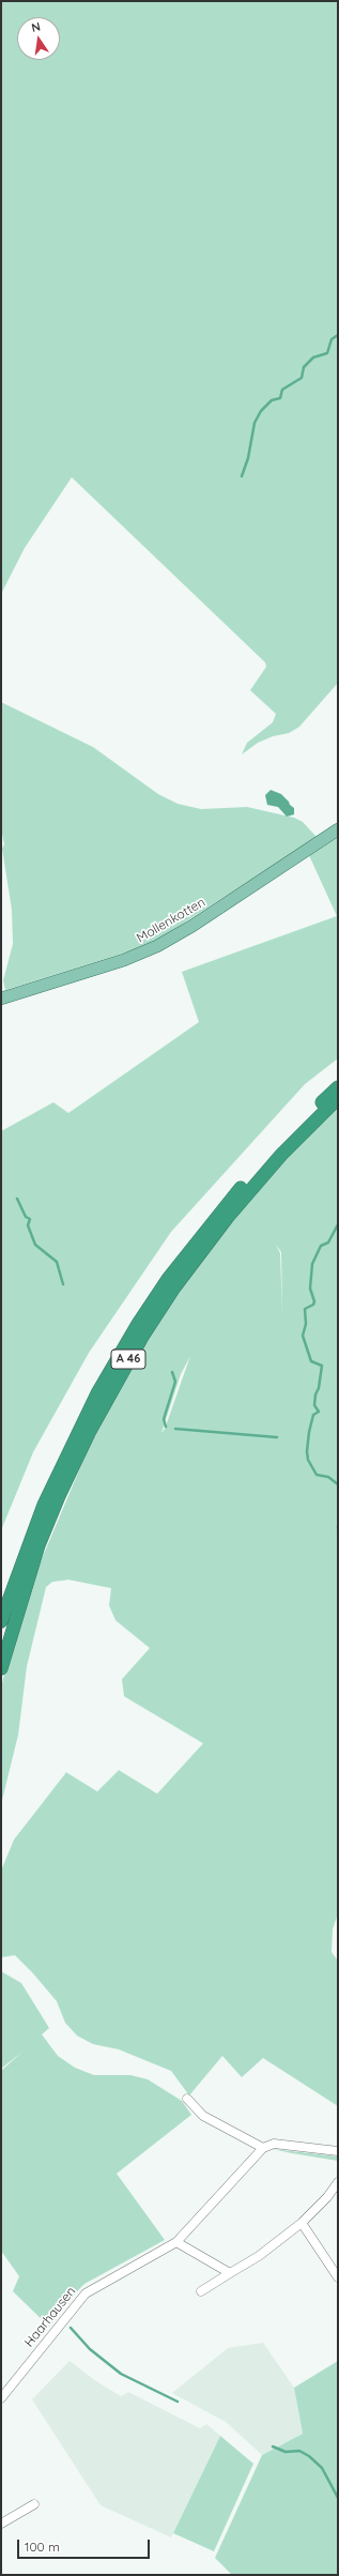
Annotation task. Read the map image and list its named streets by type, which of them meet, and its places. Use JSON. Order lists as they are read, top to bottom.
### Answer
{
  "streets": {
    "highway": ["A 46"],
    "main road": ["Mollenkotten"],
    "street": ["Haarhausen"]
  },
  "scale_bar": "100 m",
  "north": "top"
}
